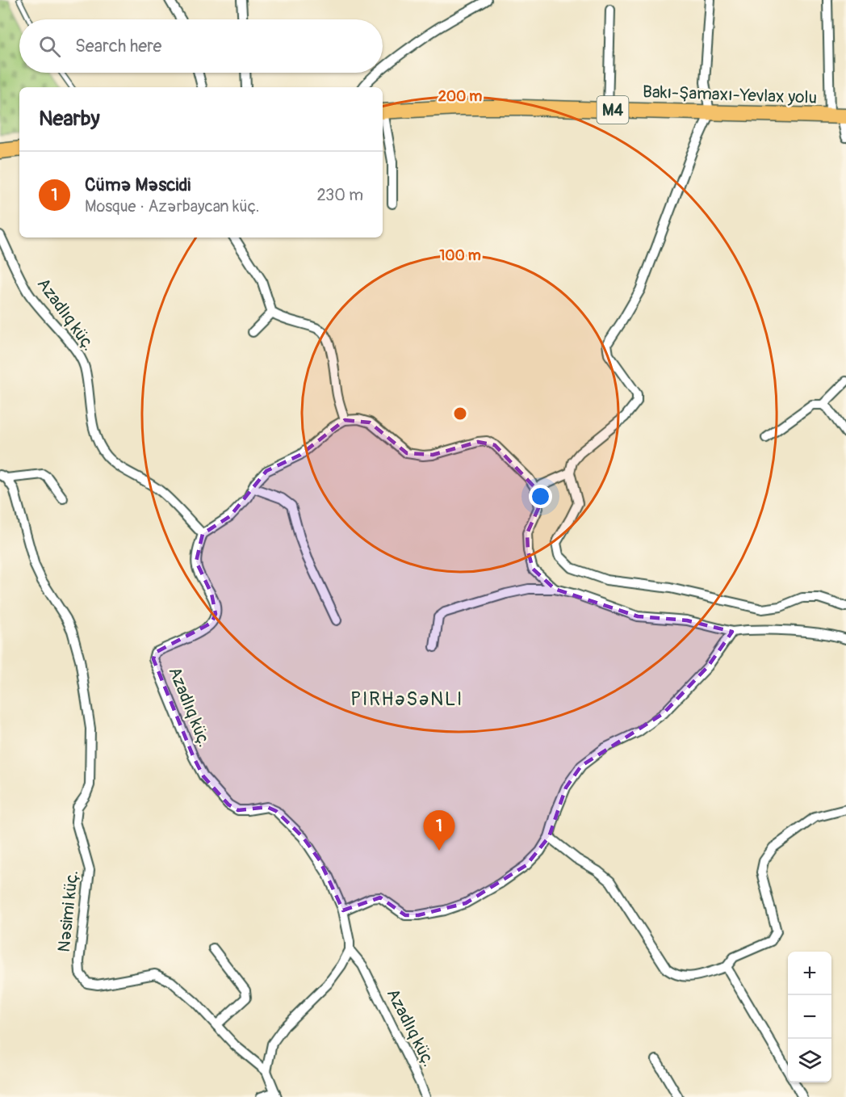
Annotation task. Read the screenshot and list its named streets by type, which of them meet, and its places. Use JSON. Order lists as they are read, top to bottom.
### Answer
{
  "streets": {
    "highway": ["Bakı-Şamaxı-Yevlax yolu", "M4"],
    "street": ["Azadlıq küç.", "Nəsimi küç."]
  },
  "districts": ["PIRHƏSƏNLI"],
  "page": {
    "search": "Search here",
    "heading": "Nearby",
    "list": [
      {
        "mark": "1",
        "name": "Cümə Məscidi",
        "note": "Mosque · Azərbaycan küç.",
        "value": "230 m"
      }
    ],
    "pins": "1",
    "map_buttons": ["+", "−"]
  },
  "rings": ["200 m", "100 m"]
}
